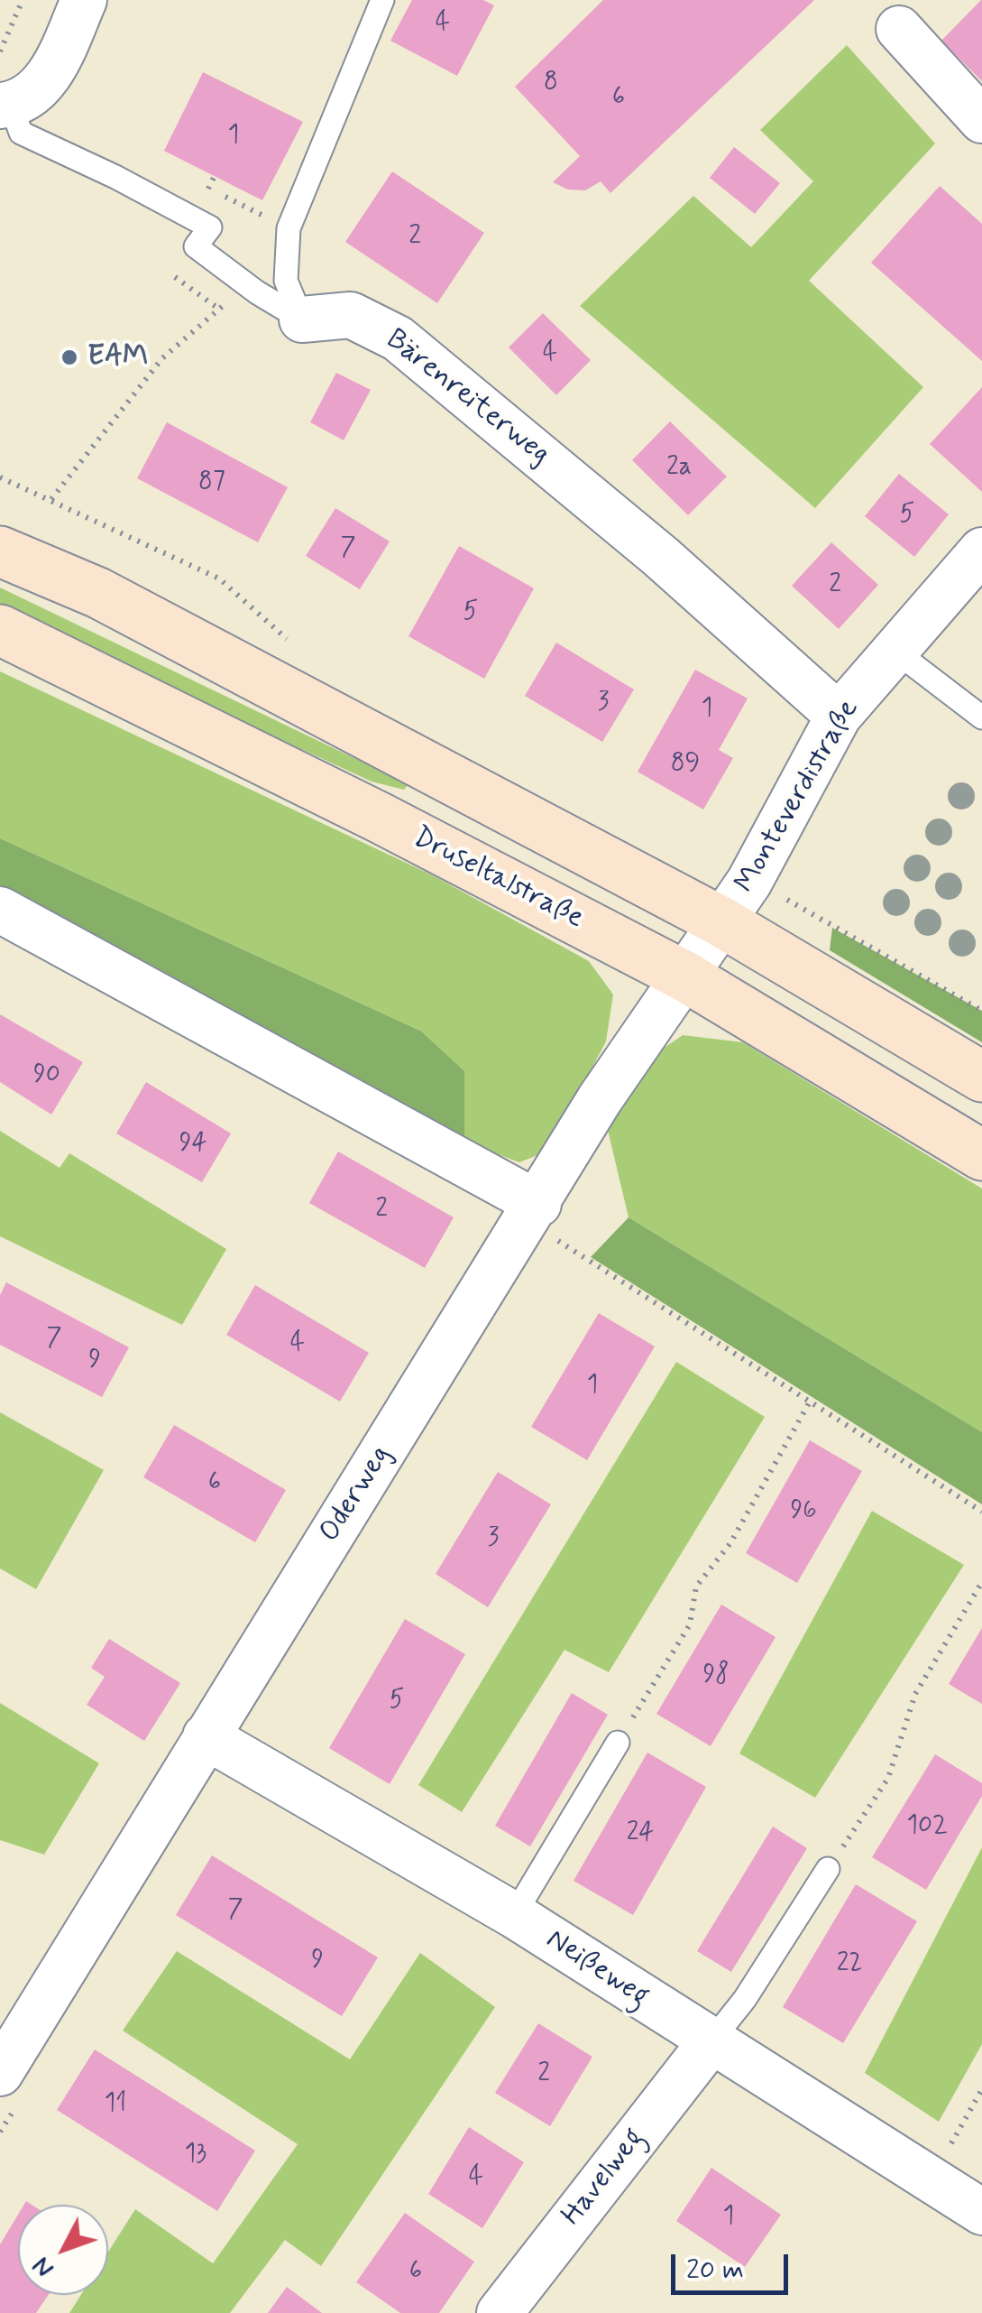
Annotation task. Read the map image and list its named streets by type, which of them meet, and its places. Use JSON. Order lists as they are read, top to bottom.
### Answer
{
  "streets": {
    "main road": ["Druseltalstraße"],
    "street": [
      "Bärenreiterweg",
      "Monteverdistraße",
      "Oderweg",
      "Neißeweg",
      "Havelweg"
    ]
  },
  "crossings": [
    ["Bärenreiterweg", "Monteverdistraße"],
    ["Monteverdistraße", "Oderweg"],
    ["Druseltalstraße", "Oderweg"],
    ["Oderweg", "Neißeweg"],
    ["Neißeweg", "Havelweg"]
  ],
  "places": ["EAM"],
  "house_numbers": [
    "4",
    "8",
    "6",
    "1",
    "2",
    "4",
    "2a",
    "87",
    "5",
    "7",
    "2",
    "5",
    "3",
    "1",
    "89",
    "90",
    "94",
    "2",
    "7",
    "4",
    "9",
    "1",
    "6",
    "96",
    "3",
    "98",
    "5",
    "102",
    "24",
    "7",
    "9",
    "22",
    "2",
    "11",
    "13",
    "4",
    "1",
    "6"
  ],
  "scale_bar": "20 m",
  "north": "bottom left"
}
